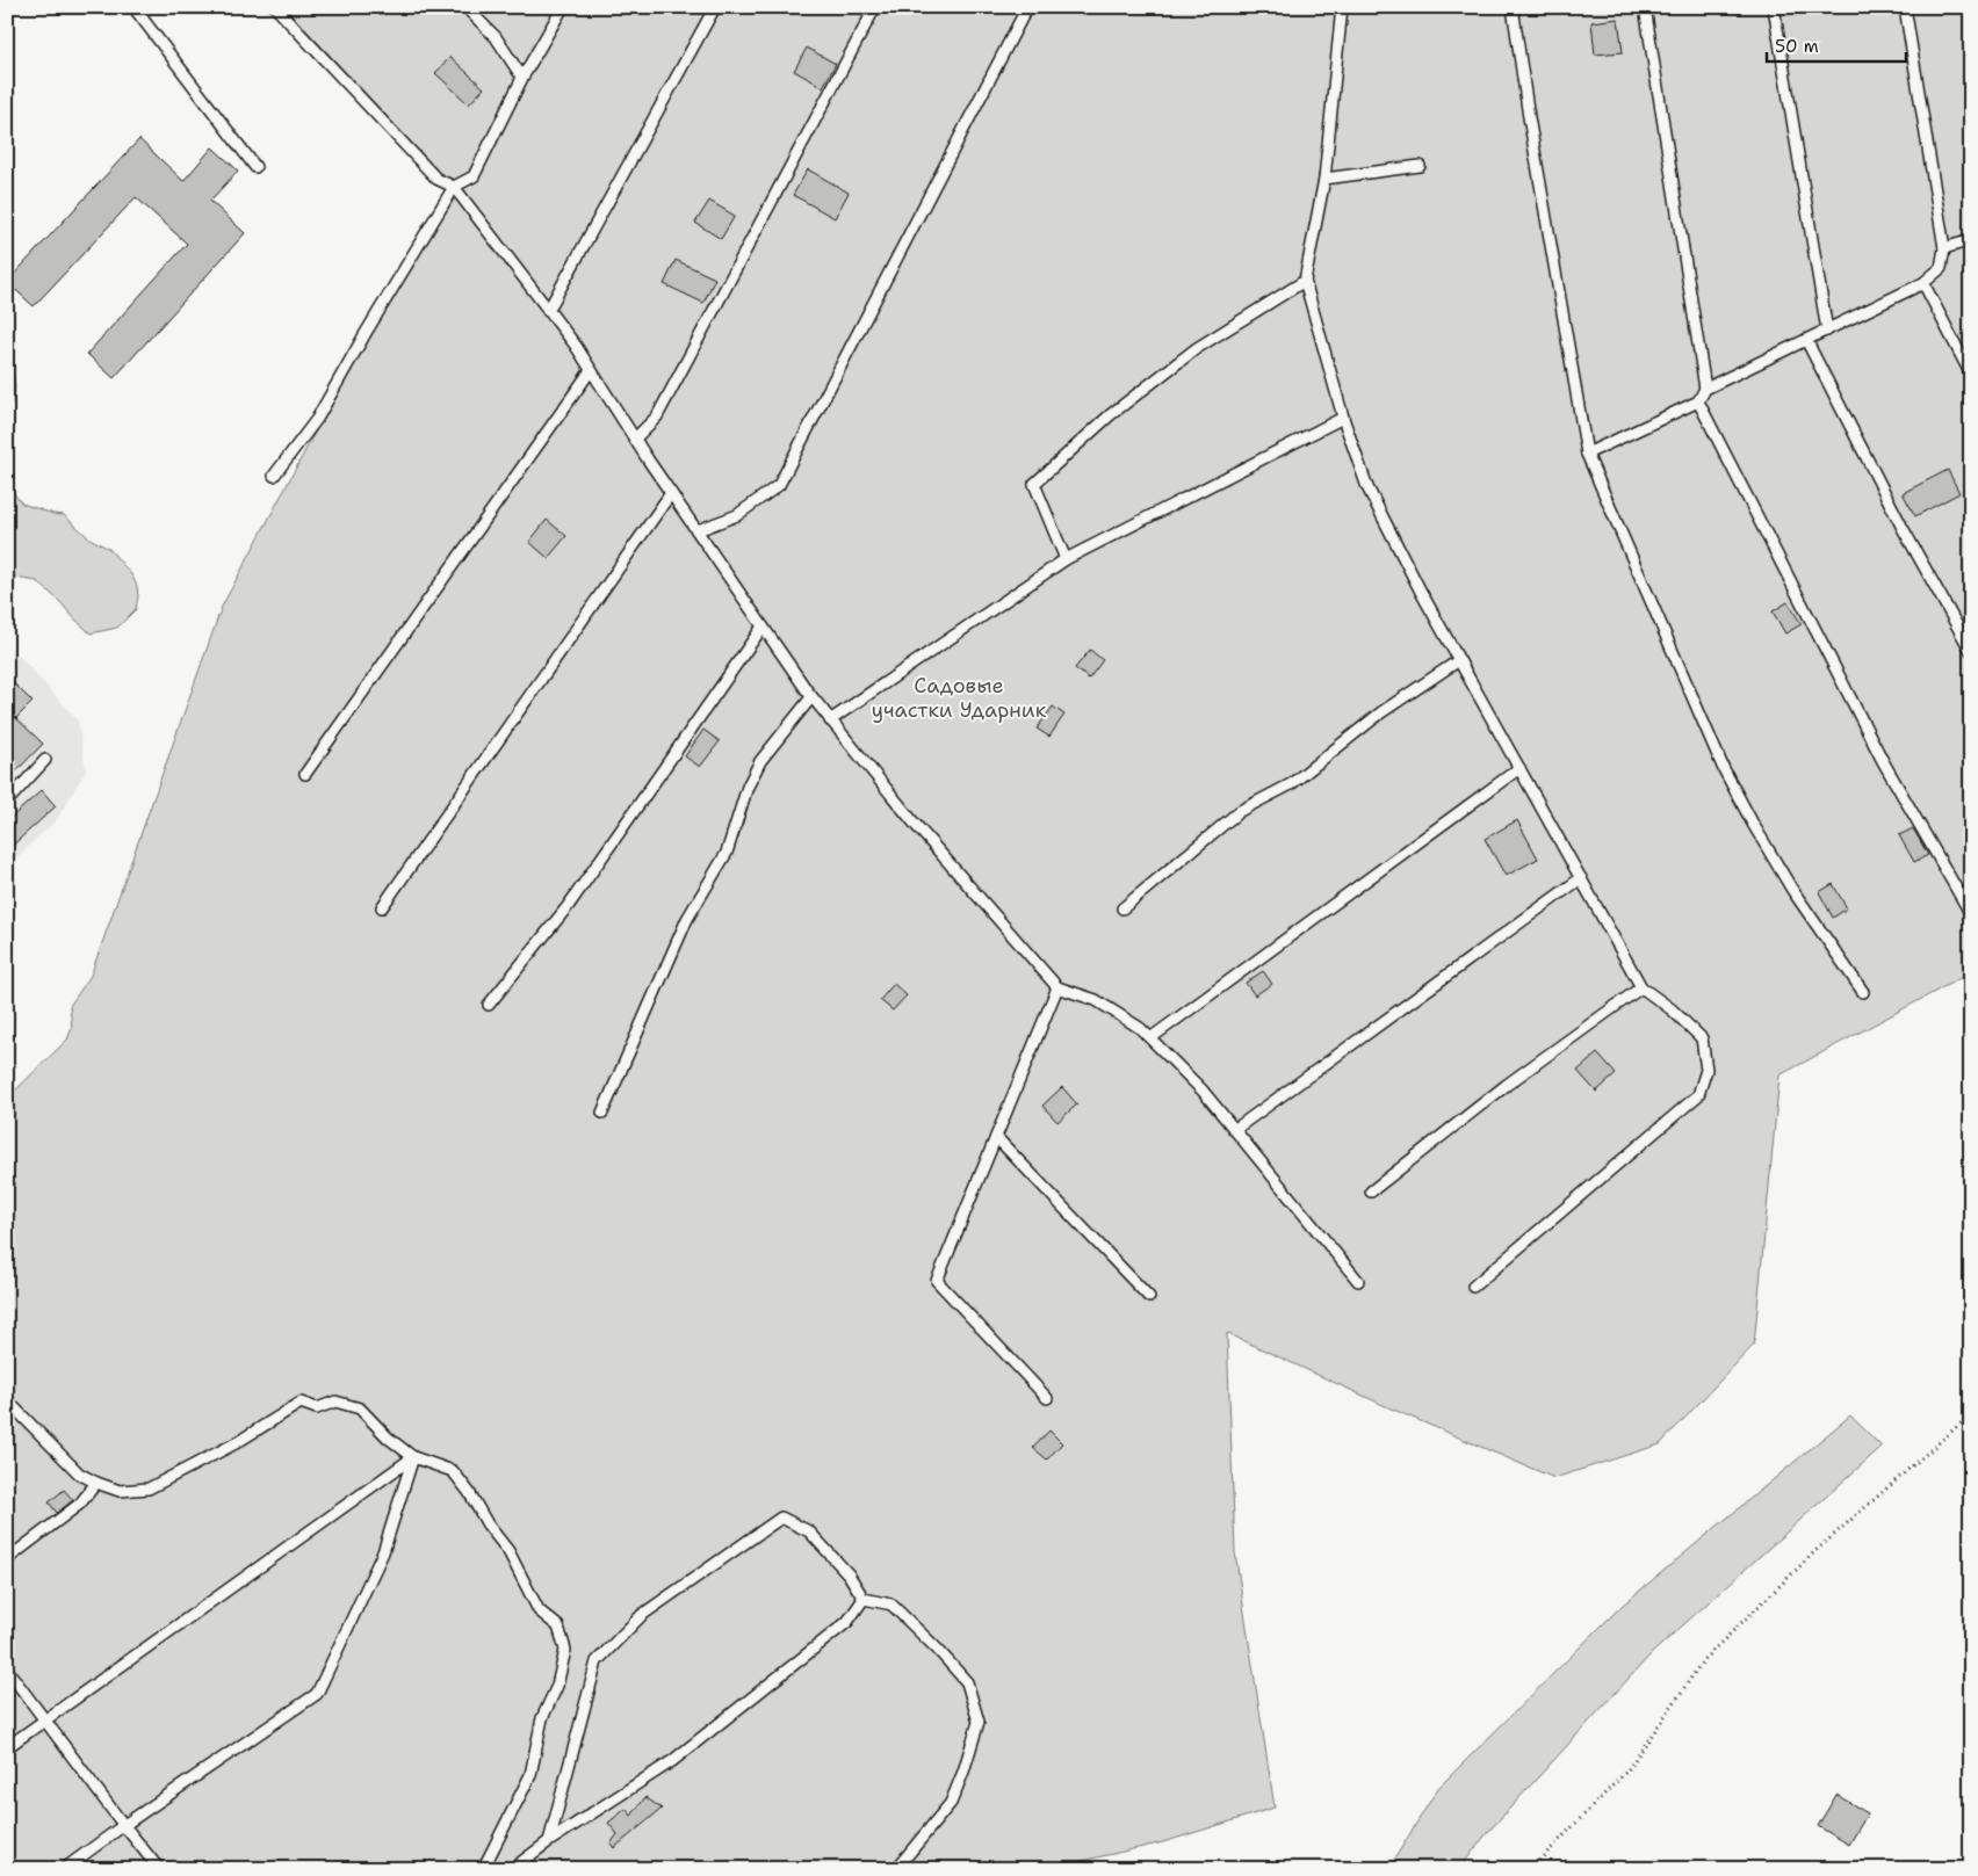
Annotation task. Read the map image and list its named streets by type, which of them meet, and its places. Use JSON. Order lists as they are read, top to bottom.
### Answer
{
  "parks": ["Садовые участки Ударник"],
  "scale_bar": "50 m"
}
